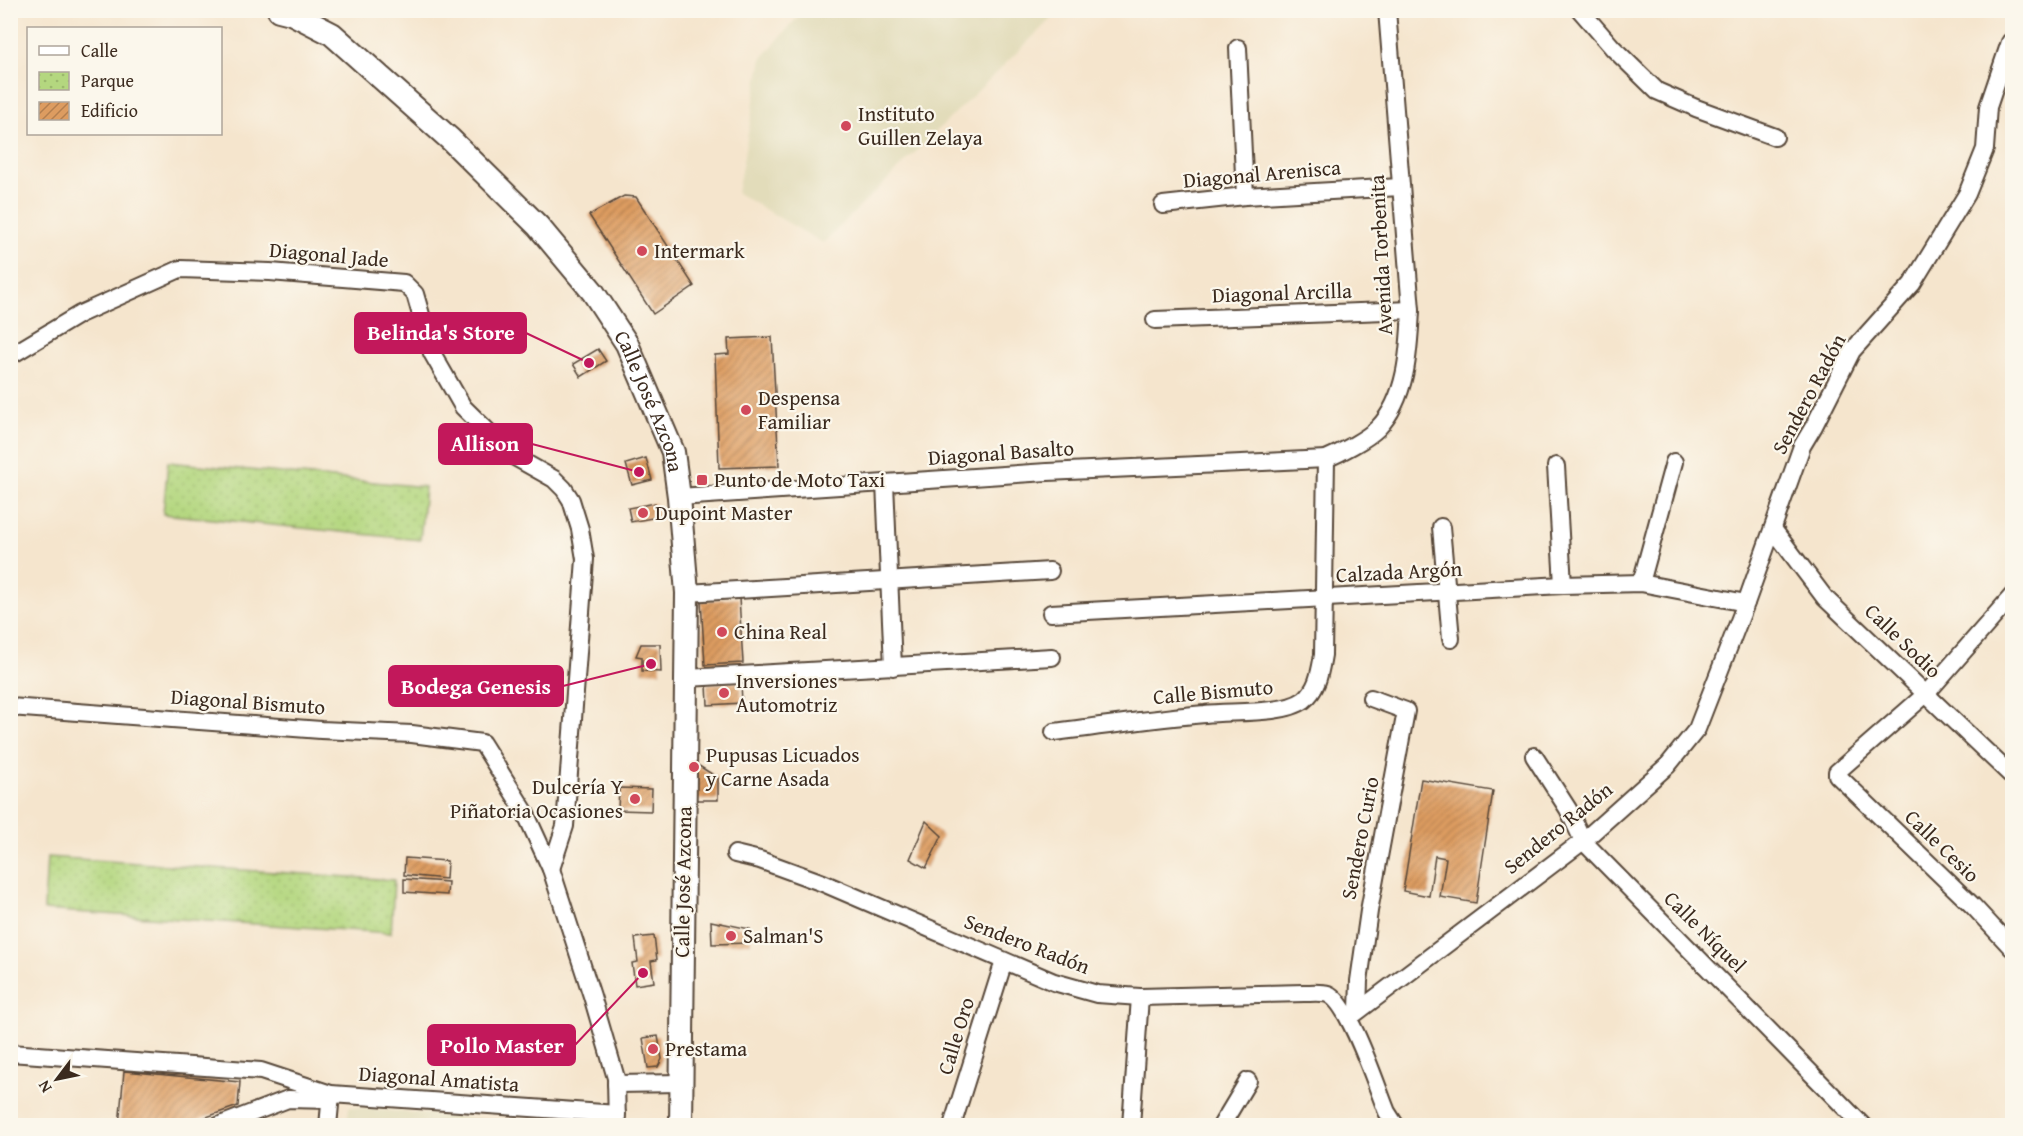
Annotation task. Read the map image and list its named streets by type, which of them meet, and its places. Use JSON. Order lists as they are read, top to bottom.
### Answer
{
  "streets": {
    "main road": ["Calle José Azcona"],
    "street": [
      "Diagonal Arenisca",
      "Diagonal Jade",
      "Avenida Torbenita",
      "Diagonal Arcilla",
      "Sendero Radón",
      "Diagonal Basalto",
      "Calzada Argón",
      "Calle Sodio",
      "Calle Bismuto",
      "Diagonal Bismuto",
      "Sendero Curio",
      "Calle Cesio",
      "Calle Níquel",
      "Calle Oro",
      "Diagonal Amatista"
    ]
  },
  "crossings": [
    ["Diagonal Arenisca", "Avenida Torbenita"],
    ["Diagonal Jade", "Diagonal Bismuto"],
    ["Avenida Torbenita", "Diagonal Arcilla"],
    ["Avenida Torbenita", "Diagonal Basalto"],
    ["Avenida Torbenita", "Calle Bismuto"],
    ["Sendero Radón", "Calzada Argón"],
    ["Sendero Radón", "Calle Sodio"],
    ["Sendero Radón", "Sendero Curio"],
    ["Sendero Radón", "Calle Níquel"],
    ["Sendero Radón", "Calle Oro"],
    ["Calle José Azcona", "Diagonal Basalto"],
    ["Diagonal Basalto", "Calle Bismuto"],
    ["Calzada Argón", "Calle Bismuto"],
    ["Calle Sodio", "Calle Cesio"]
  ],
  "places": {
    "other": [
      "Instituto Guillen Zelaya",
      "Intermark",
      "Belinda's Store",
      "Despensa Familiar",
      "Allison",
      "Dupoint Master",
      "China Real",
      "Bodega Genesis",
      "Inversiones Automotriz",
      "Pupusas Licuados y Carne Asada",
      "Dulcería Y Piñatoria Ocasiones",
      "Salman'S",
      "Pollo Master",
      "Prestama"
    ],
    "transit": ["Punto de Moto Taxi"]
  },
  "legend": ["Calle", "Parque", "Edificio"],
  "north": "bottom left"
}
